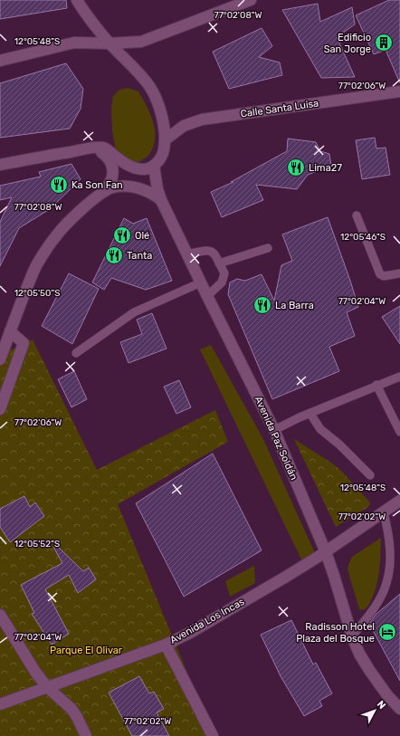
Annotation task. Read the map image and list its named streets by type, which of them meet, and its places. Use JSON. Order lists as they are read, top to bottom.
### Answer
{
  "streets": {
    "street": ["Calle Santa Luisa", "Avenida Paz Soldán", "Avenida Los Incas"]
  },
  "crossings": [
    ["Avenida Paz Soldán", "Avenida Los Incas"]
  ],
  "parks": ["Parque El Olivar"],
  "places": {
    "building": ["Edificio San Jorge"],
    "restaurant": [
      "Lima27",
      "Ka Son Fan",
      "Olé",
      "Tanta",
      "La Barra"
    ],
    "hotel": ["Radisson Hotel Plaza del Bosque"]
  },
  "north": "top right",
  "coordinates": [
    "77°02'08\"W",
    "12°05'48\"S",
    "77°02'06\"W",
    "12°05'46\"S",
    "12°05'50\"S",
    "77°02'04\"W",
    "77°02'02\"W",
    "12°05'52\"S"
  ]
}
